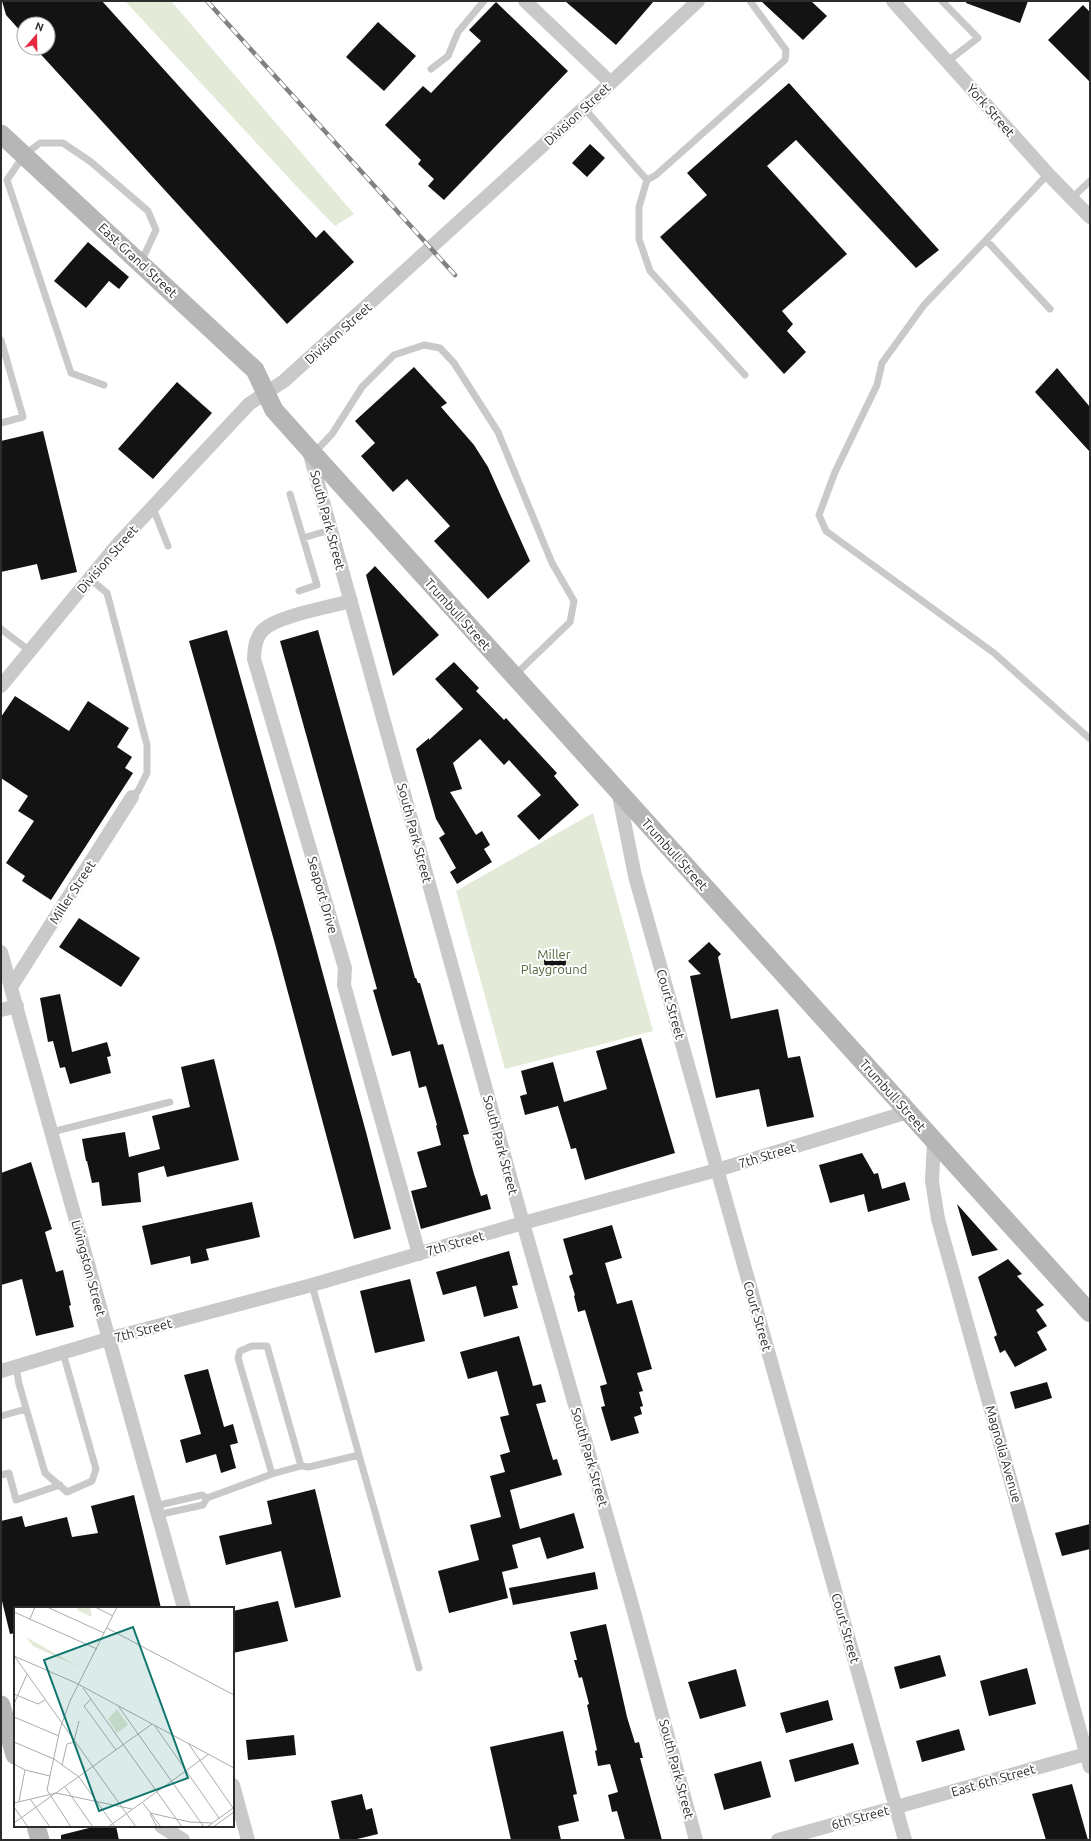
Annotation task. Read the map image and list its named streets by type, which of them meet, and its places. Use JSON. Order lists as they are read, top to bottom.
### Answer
{
  "streets": {
    "street": [
      "York Street",
      "Division Street",
      "East Grand Street",
      "South Park Street",
      "Trumbull Street",
      "Miller Street",
      "Seaport Drive",
      "Court Street",
      "7th Street",
      "Livingston Street",
      "Magnolia Avenue",
      "East 6th Street",
      "6th Street"
    ]
  },
  "crossings": [
    ["Division Street", "East Grand Street"],
    ["Division Street", "Trumbull Street"],
    ["East Grand Street", "Trumbull Street"],
    ["South Park Street", "Trumbull Street"],
    ["South Park Street", "Seaport Drive"],
    ["South Park Street", "7th Street"],
    ["Trumbull Street", "Court Street"],
    ["Trumbull Street", "7th Street"],
    ["Trumbull Street", "Magnolia Avenue"],
    ["Miller Street", "Livingston Street"],
    ["Seaport Drive", "7th Street"],
    ["Court Street", "7th Street"],
    ["Court Street", "East 6th Street"],
    ["Court Street", "6th Street"],
    ["7th Street", "Livingston Street"],
    ["Magnolia Avenue", "East 6th Street"],
    ["East 6th Street", "6th Street"]
  ],
  "parks": ["Miller Playground"],
  "north": "top"
}
